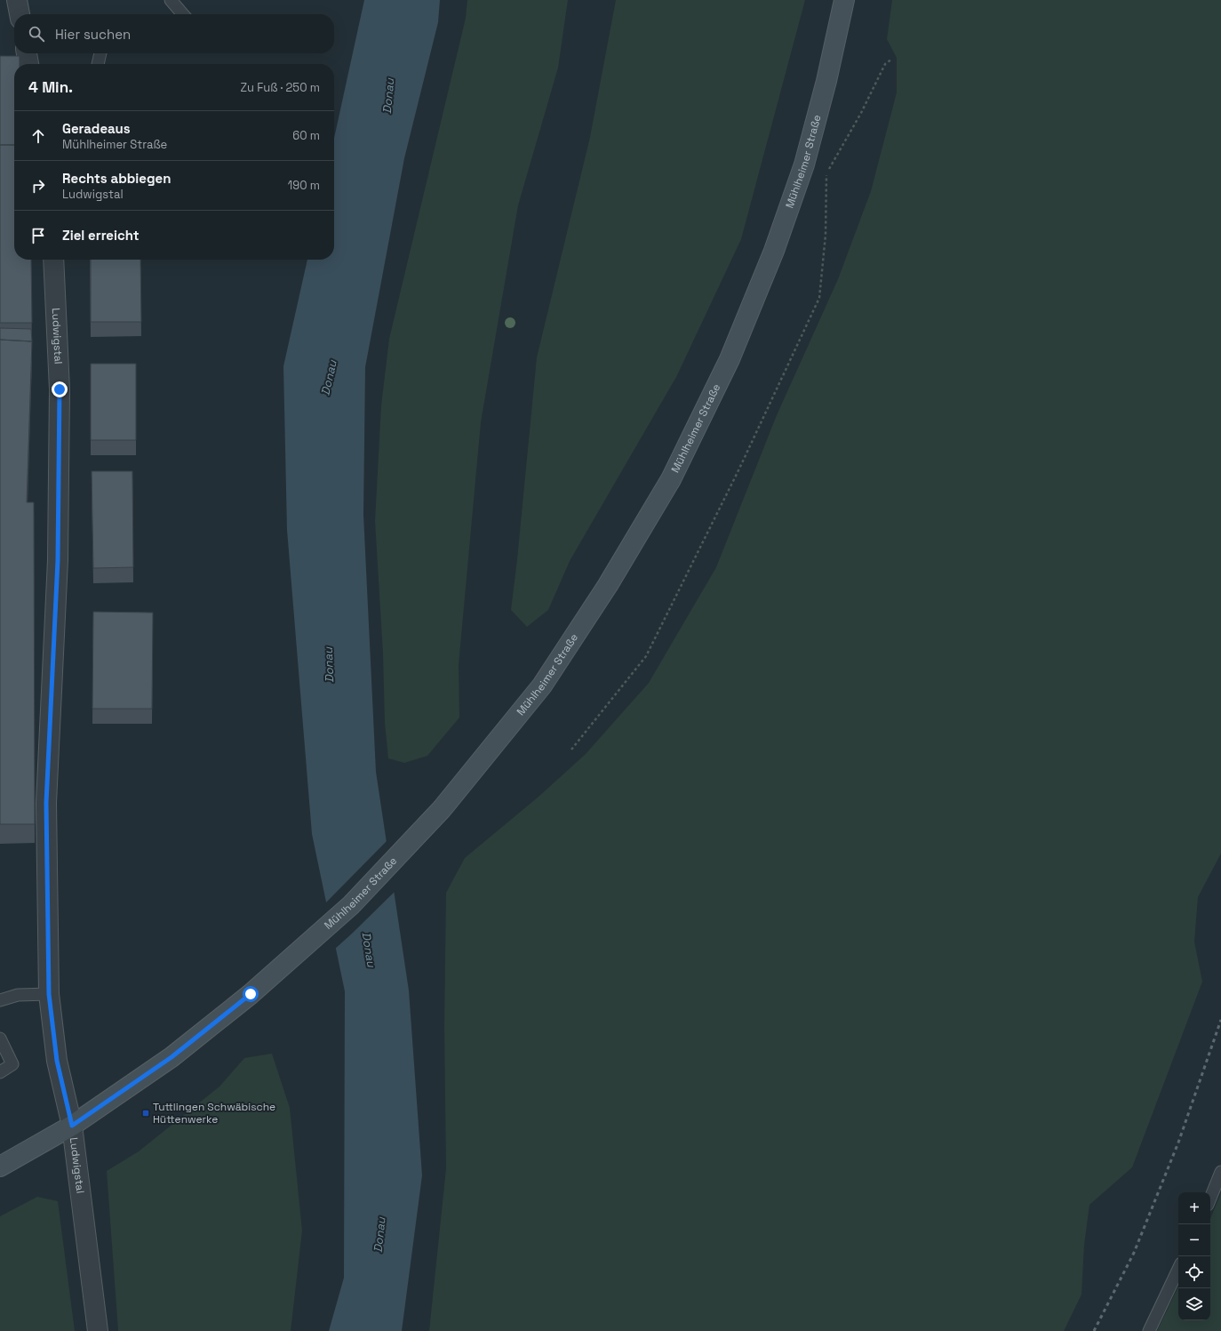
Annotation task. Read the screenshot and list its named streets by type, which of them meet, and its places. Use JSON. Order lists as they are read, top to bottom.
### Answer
{
  "streets": {
    "main road": ["Mühlheimer Straße"],
    "street": ["Ludwigstal"]
  },
  "crossings": [
    ["Mühlheimer Straße", "Ludwigstal"]
  ],
  "water": ["Donau"],
  "places": {
    "transit": ["Tuttlingen Schwäbische Hüttenwerke"]
  },
  "page": {
    "search": "Hier suchen",
    "heading": ["4 Min.", "Zu Fuß · 250 m"],
    "list": [
      ["Geradeaus", "Mühlheimer Straße", "60 m"],
      ["Rechts abbiegen", "Ludwigstal", "190 m"],
      "Ziel erreicht"
    ],
    "map_buttons": ["+", "−"]
  }
}
